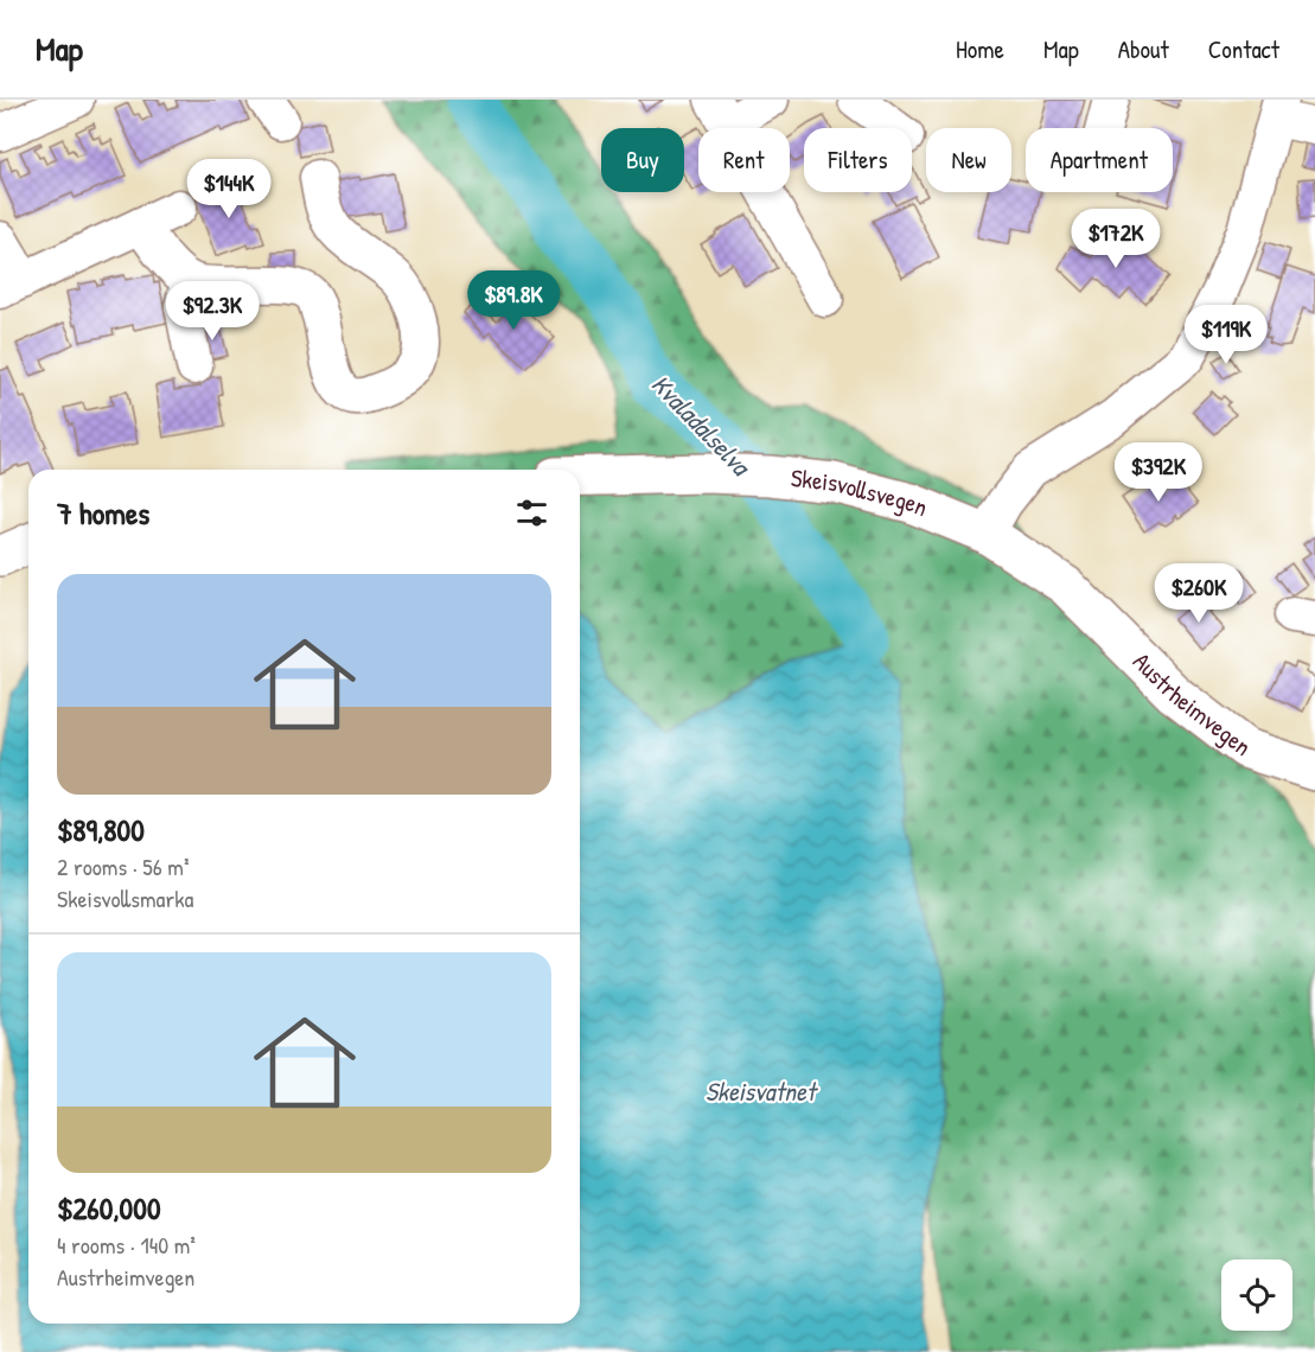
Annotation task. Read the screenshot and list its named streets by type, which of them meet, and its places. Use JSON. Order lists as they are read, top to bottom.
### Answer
{
  "streets": {
    "main road": ["Skeisvollsvegen", "Austrheimvegen"]
  },
  "crossings": [
    ["Skeisvollsvegen", "Austrheimvegen"]
  ],
  "water": ["Kvaladalselva", "Skeisvatnet"],
  "page": {
    "header": "Map",
    "nav": [
      "Home",
      "Map",
      "About",
      "Contact"
    ],
    "chip": [
      "Buy",
      "Rent",
      "Filters",
      "New",
      "Apartment"
    ],
    "price": [
      "$144K",
      "$172K",
      "$89.8K",
      "$92.3K",
      "$119K",
      "$392K",
      "$260K"
    ],
    "heading": "7 homes",
    "list": [
      {
        "name": "$89,800",
        "note": "2 rooms · 56 m² · Skeisvollsmarka"
      },
      {
        "name": "$260,000",
        "note": "4 rooms · 140 m² · Austrheimvegen"
      }
    ]
  }
}
